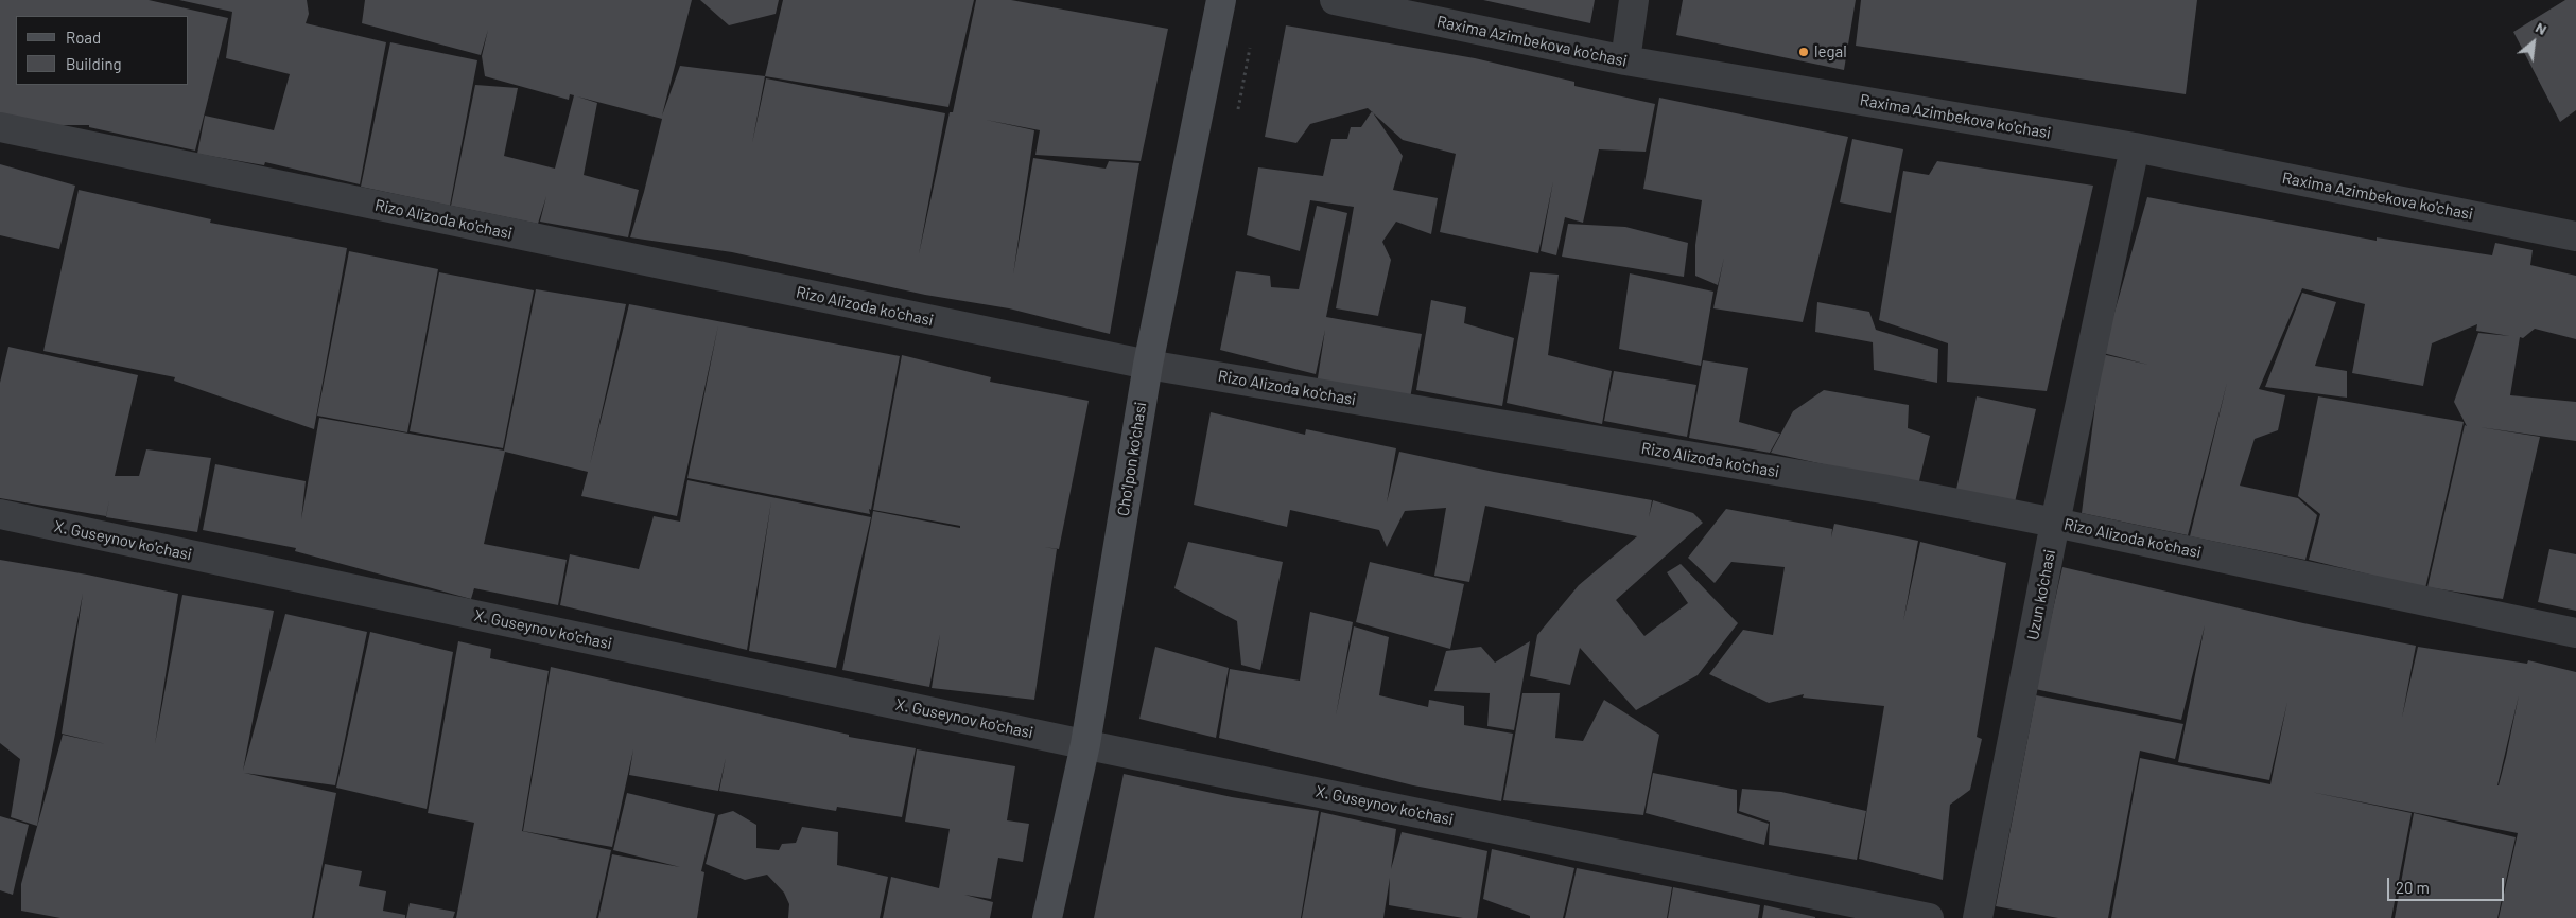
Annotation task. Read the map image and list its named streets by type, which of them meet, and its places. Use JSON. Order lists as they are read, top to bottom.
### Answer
{
  "streets": {
    "street": [
      "Raxima Azimbekova ko'chasi",
      "Rizo Alizoda ko'chasi",
      "Cho'lpon ko'chasi",
      "X. Guseynov ko'chasi",
      "Uzun ko'chasi"
    ]
  },
  "crossings": [
    ["Raxima Azimbekova ko'chasi", "Uzun ko'chasi"],
    ["Rizo Alizoda ko'chasi", "Cho'lpon ko'chasi"],
    ["Rizo Alizoda ko'chasi", "Uzun ko'chasi"],
    ["Cho'lpon ko'chasi", "X. Guseynov ko'chasi"]
  ],
  "places": ["legal"],
  "legend": ["Road", "Building"],
  "scale_bar": "20 m",
  "north": "top right"
}
